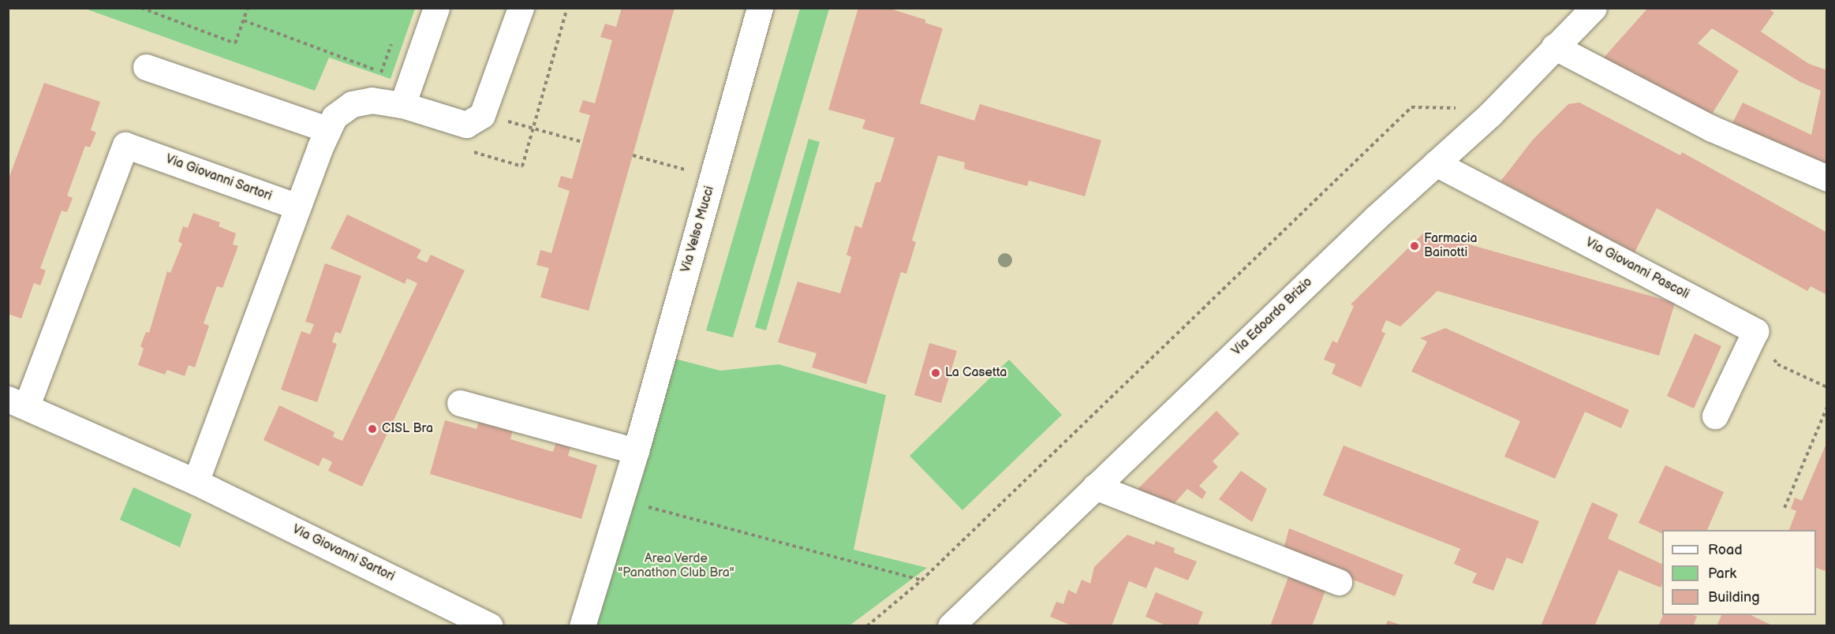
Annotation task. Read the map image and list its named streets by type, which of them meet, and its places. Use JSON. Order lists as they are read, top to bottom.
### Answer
{
  "streets": {
    "street": [
      "Via Giovanni Sartori",
      "Via Velso Mucci",
      "Via Giovanni Pascoli",
      "Via Edoardo Brizio"
    ]
  },
  "crossings": [
    ["Via Giovanni Pascoli", "Via Edoardo Brizio"]
  ],
  "parks": ["Area Verde \"Panathon Club Bra\""],
  "places": ["Farmacia Bainotti", "La Casetta", "CISL Bra"],
  "legend": ["Road", "Park", "Building"]
}
